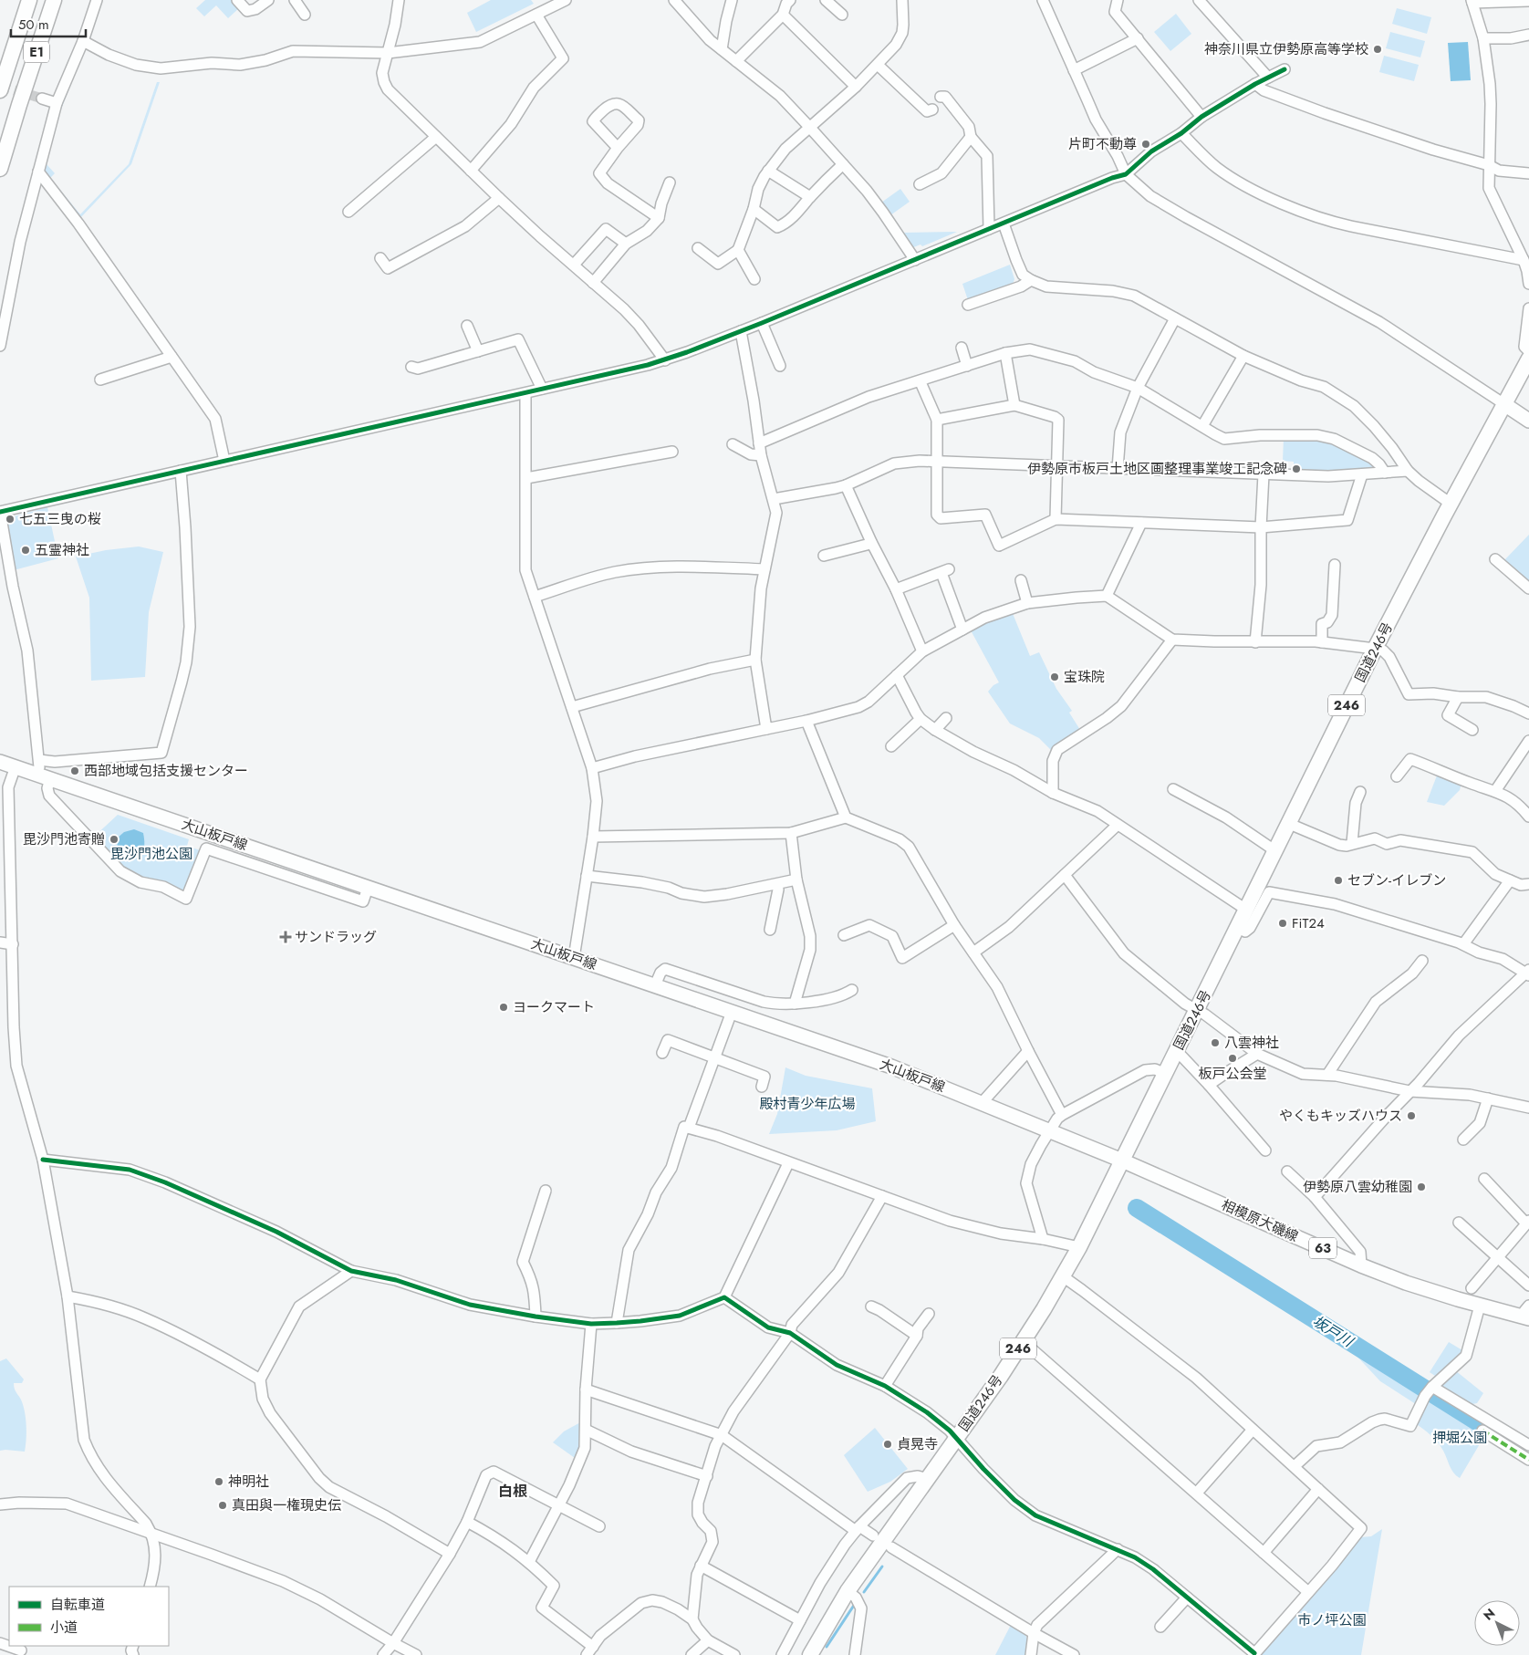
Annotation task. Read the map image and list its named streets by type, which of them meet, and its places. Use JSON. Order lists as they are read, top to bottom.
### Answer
{
  "streets": {
    "highway": ["E1", "国道246号", "246"],
    "main road": ["大山板戸線", "相模原大磯線", "63"]
  },
  "crossings": [
    ["国道246号", "大山板戸線"],
    ["国道246号", "相模原大磯線"],
    ["大山板戸線", "相模原大磯線"]
  ],
  "districts": ["白根"],
  "water": ["坂戸川"],
  "parks": [
    "毘沙門池公園",
    "殿村青少年広場",
    "押堀公園",
    "市ノ坪公園"
  ],
  "places": {
    "other": [
      "神奈川県立伊勢原高等学校",
      "片町不動尊",
      "伊勢原市板戸土地区画整理事業竣工記念碑",
      "七五三曳の桜",
      "五霊神社",
      "宝珠院",
      "西部地域包括支援センター",
      "毘沙門池寄贈",
      "セブン-イレブン",
      "FiT24",
      "ヨークマート",
      "八雲神社",
      "板戸公会堂",
      "やくもキッズハウス",
      "伊勢原八雲幼稚園",
      "貞晃寺",
      "神明社",
      "真田與一権現史伝"
    ],
    "health": ["サンドラッグ"]
  },
  "legend": ["自転車道", "小道"],
  "scale_bar": "50 m",
  "north": "top left"
}
